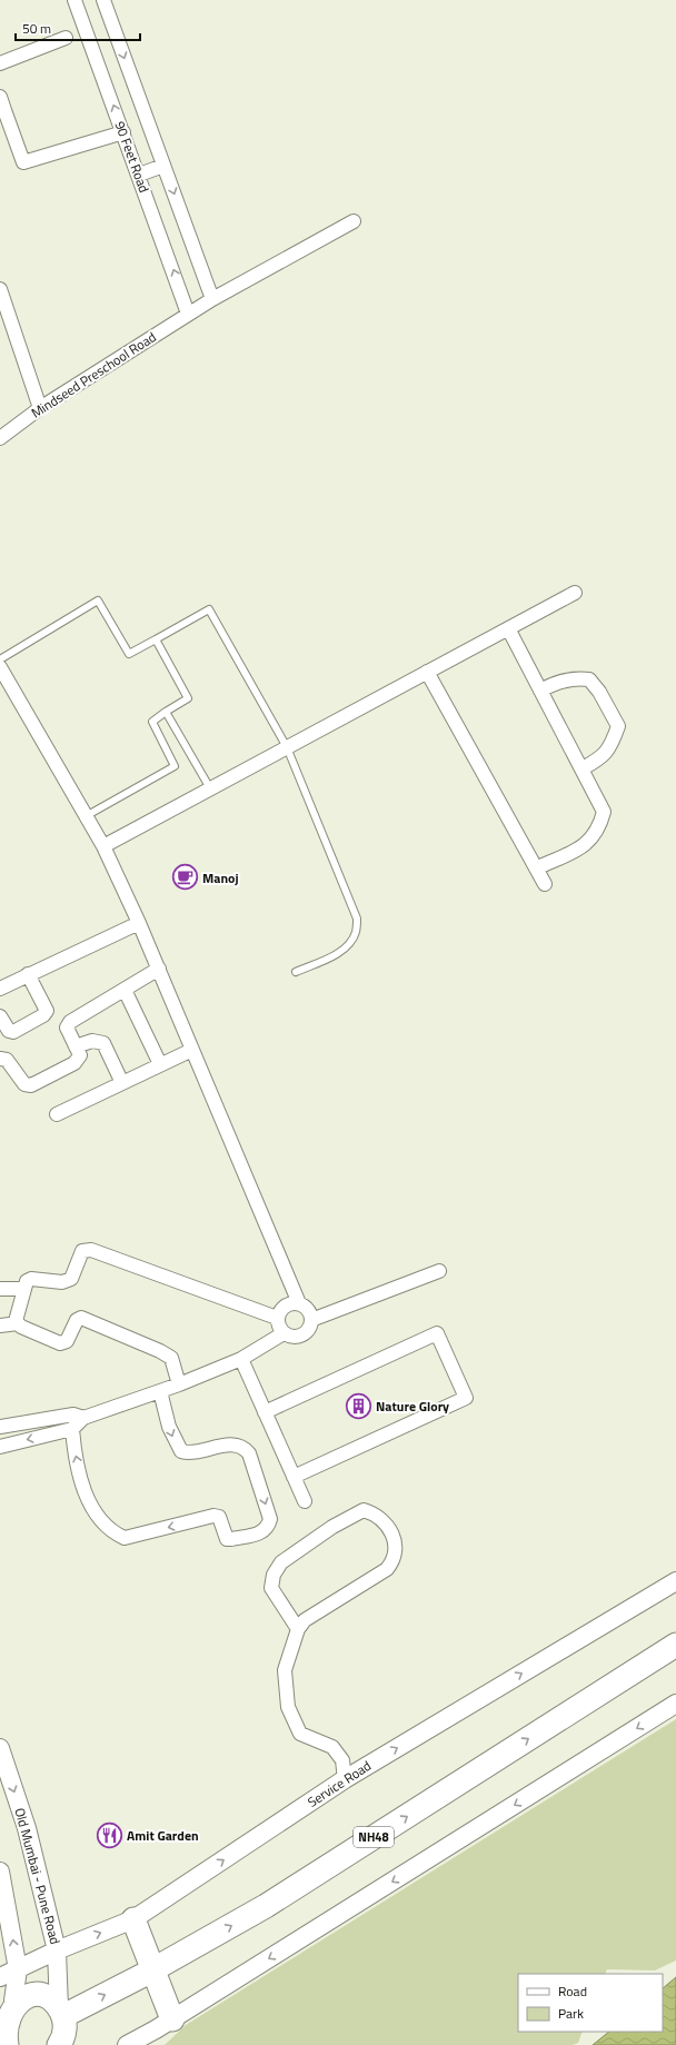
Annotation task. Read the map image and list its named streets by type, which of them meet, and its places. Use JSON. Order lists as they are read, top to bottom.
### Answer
{
  "streets": {
    "highway": ["NH48"],
    "main road": ["Service Road", "Old Mumbai - Pune Road"],
    "street": ["90 Feet Road", "Mindseed Preschool Road"]
  },
  "crossings": [
    ["90 Feet Road", "Mindseed Preschool Road"],
    ["Service Road", "Old Mumbai - Pune Road"],
    ["NH48", "Old Mumbai - Pune Road"]
  ],
  "places": {
    "cafe": ["Manoj"],
    "building": ["Nature Glory"],
    "restaurant": ["Amit Garden"]
  },
  "legend": ["Road", "Park"],
  "scale_bar": "50 m"
}
